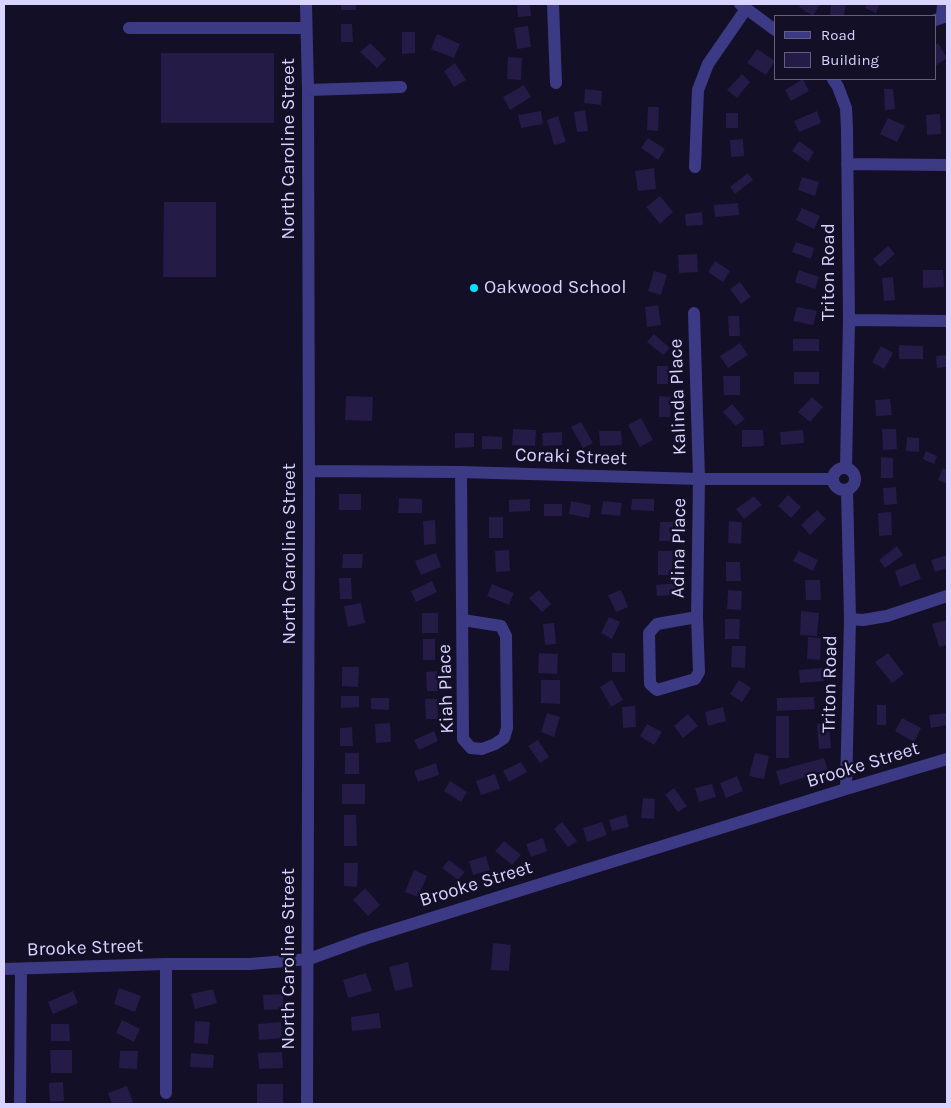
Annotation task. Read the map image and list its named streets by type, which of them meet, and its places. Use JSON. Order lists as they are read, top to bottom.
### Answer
{
  "streets": {
    "street": [
      "North Caroline Street",
      "Triton Road",
      "Kalinda Place",
      "Coraki Street",
      "Adina Place",
      "Kiah Place",
      "Brooke Street"
    ]
  },
  "crossings": [
    ["North Caroline Street", "Coraki Street"],
    ["North Caroline Street", "Brooke Street"],
    ["Triton Road", "Coraki Street"],
    ["Triton Road", "Brooke Street"],
    ["Kalinda Place", "Coraki Street"],
    ["Kalinda Place", "Adina Place"],
    ["Coraki Street", "Adina Place"],
    ["Coraki Street", "Kiah Place"]
  ],
  "places": ["Oakwood School"],
  "legend": ["Road", "Building"]
}
